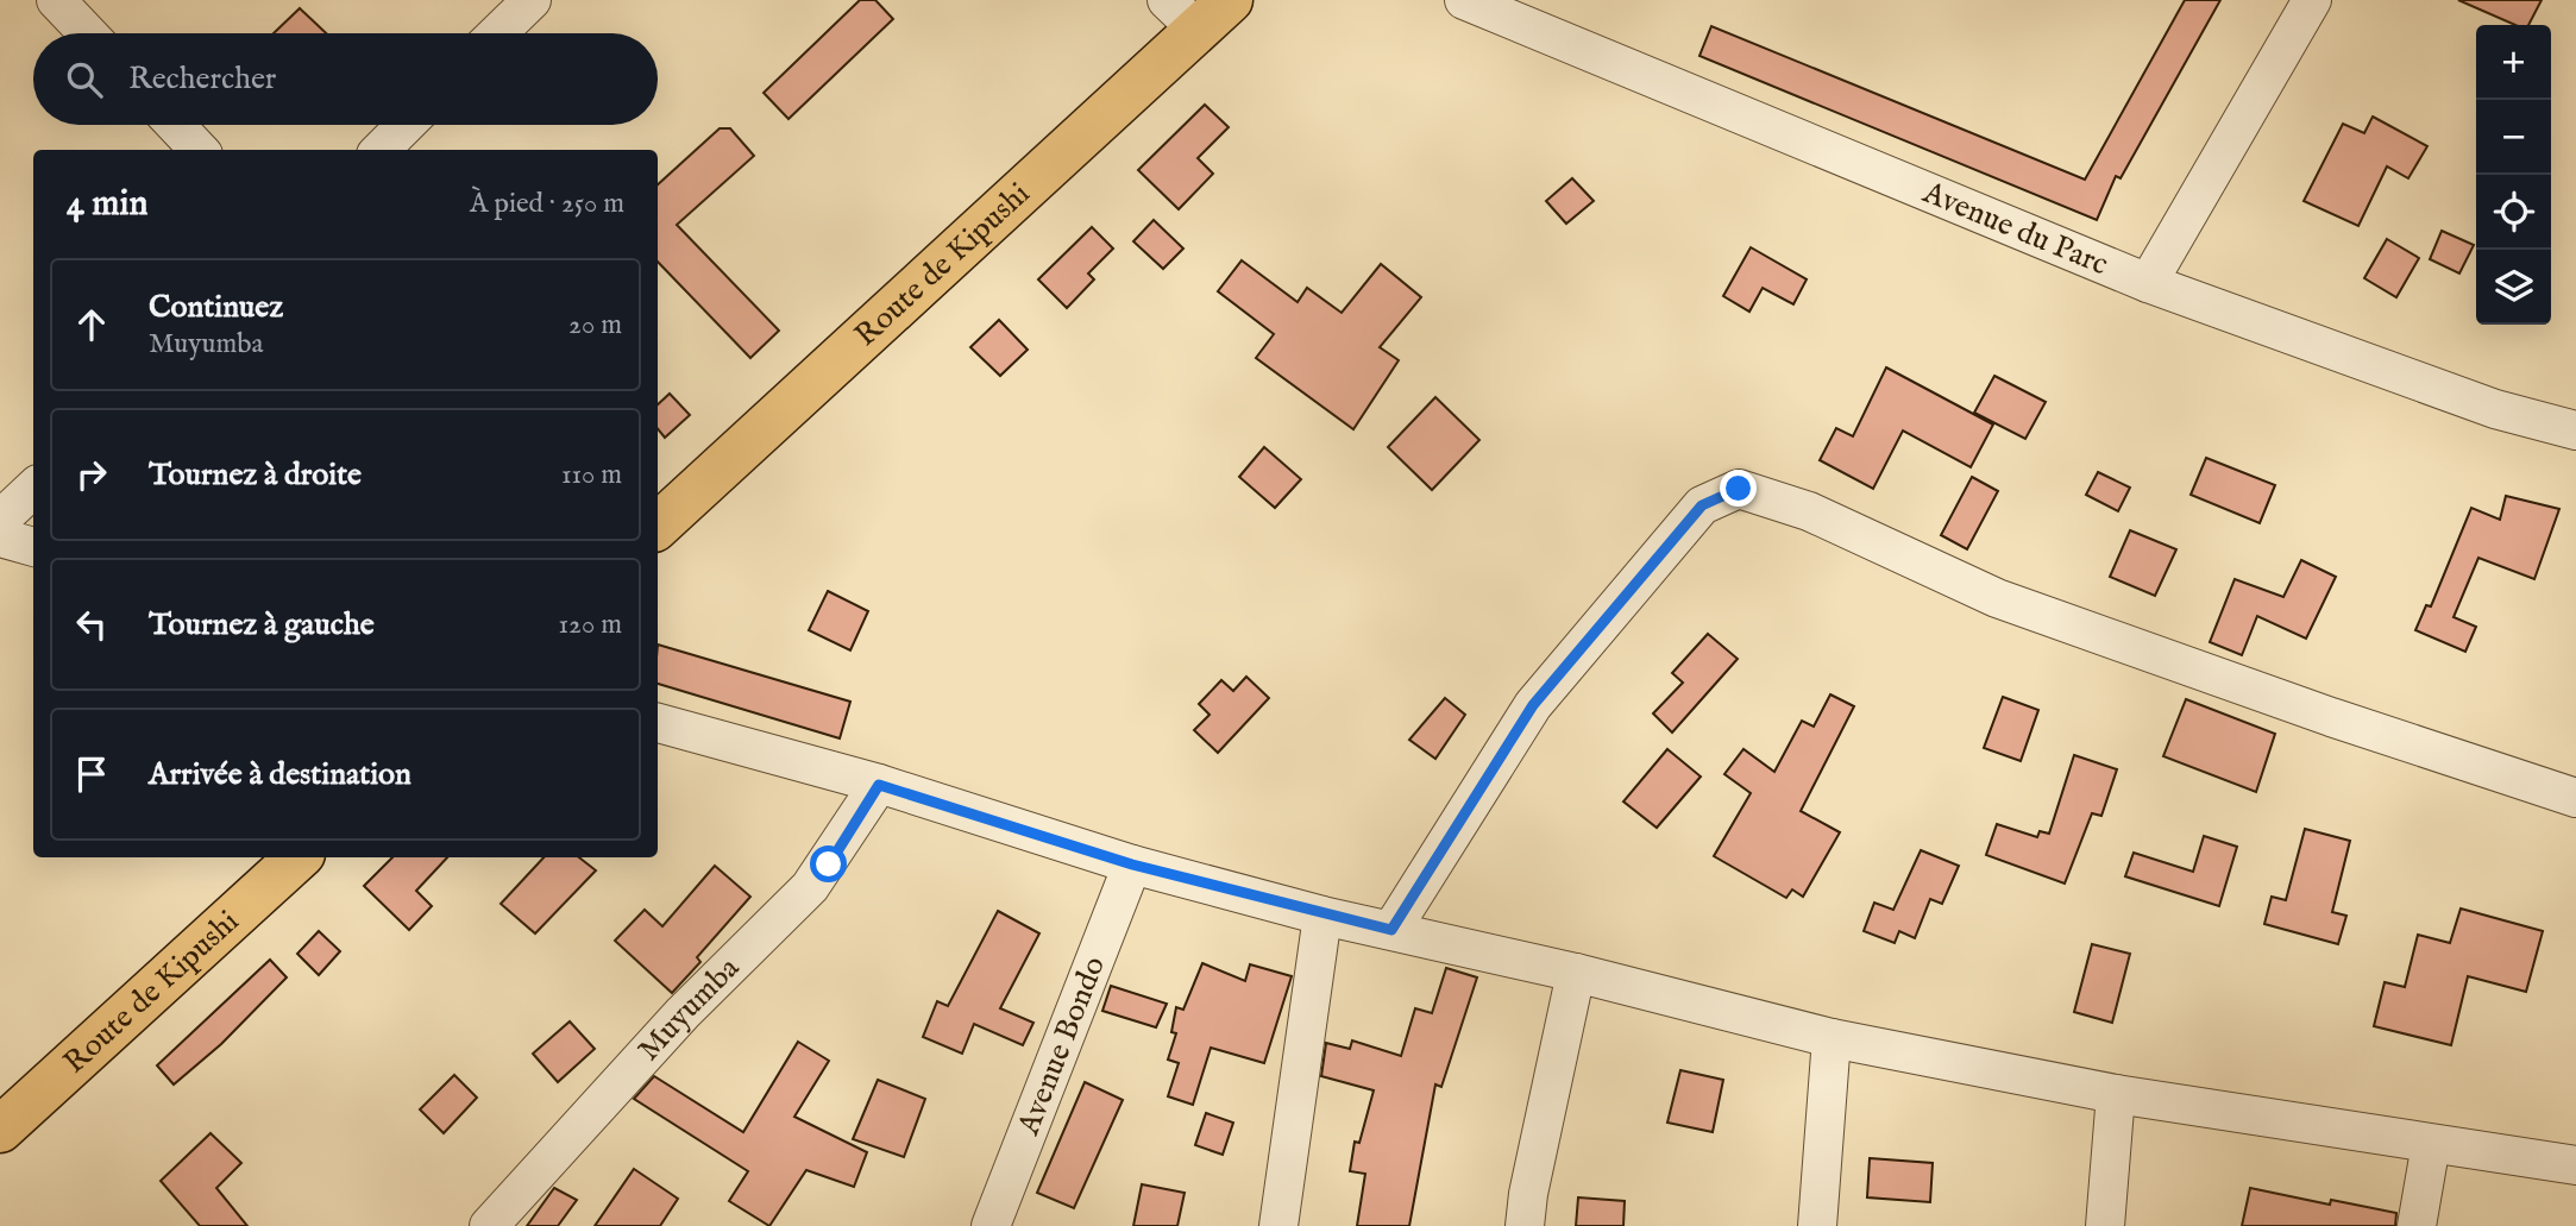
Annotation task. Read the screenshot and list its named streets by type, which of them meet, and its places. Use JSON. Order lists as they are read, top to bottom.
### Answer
{
  "streets": {
    "main road": ["Route de Kipushi"],
    "street": ["Avenue du Parc", "Muyumba", "Avenue Bondo"]
  },
  "page": {
    "map_buttons": ["+", "−"],
    "search": "Rechercher",
    "heading": ["4 min", "À pied · 250 m"],
    "list": [
      ["Continuez", "Muyumba", "20 m"],
      ["Tournez à droite", "110 m"],
      ["Tournez à gauche", "120 m"],
      "Arrivée à destination"
    ]
  }
}
